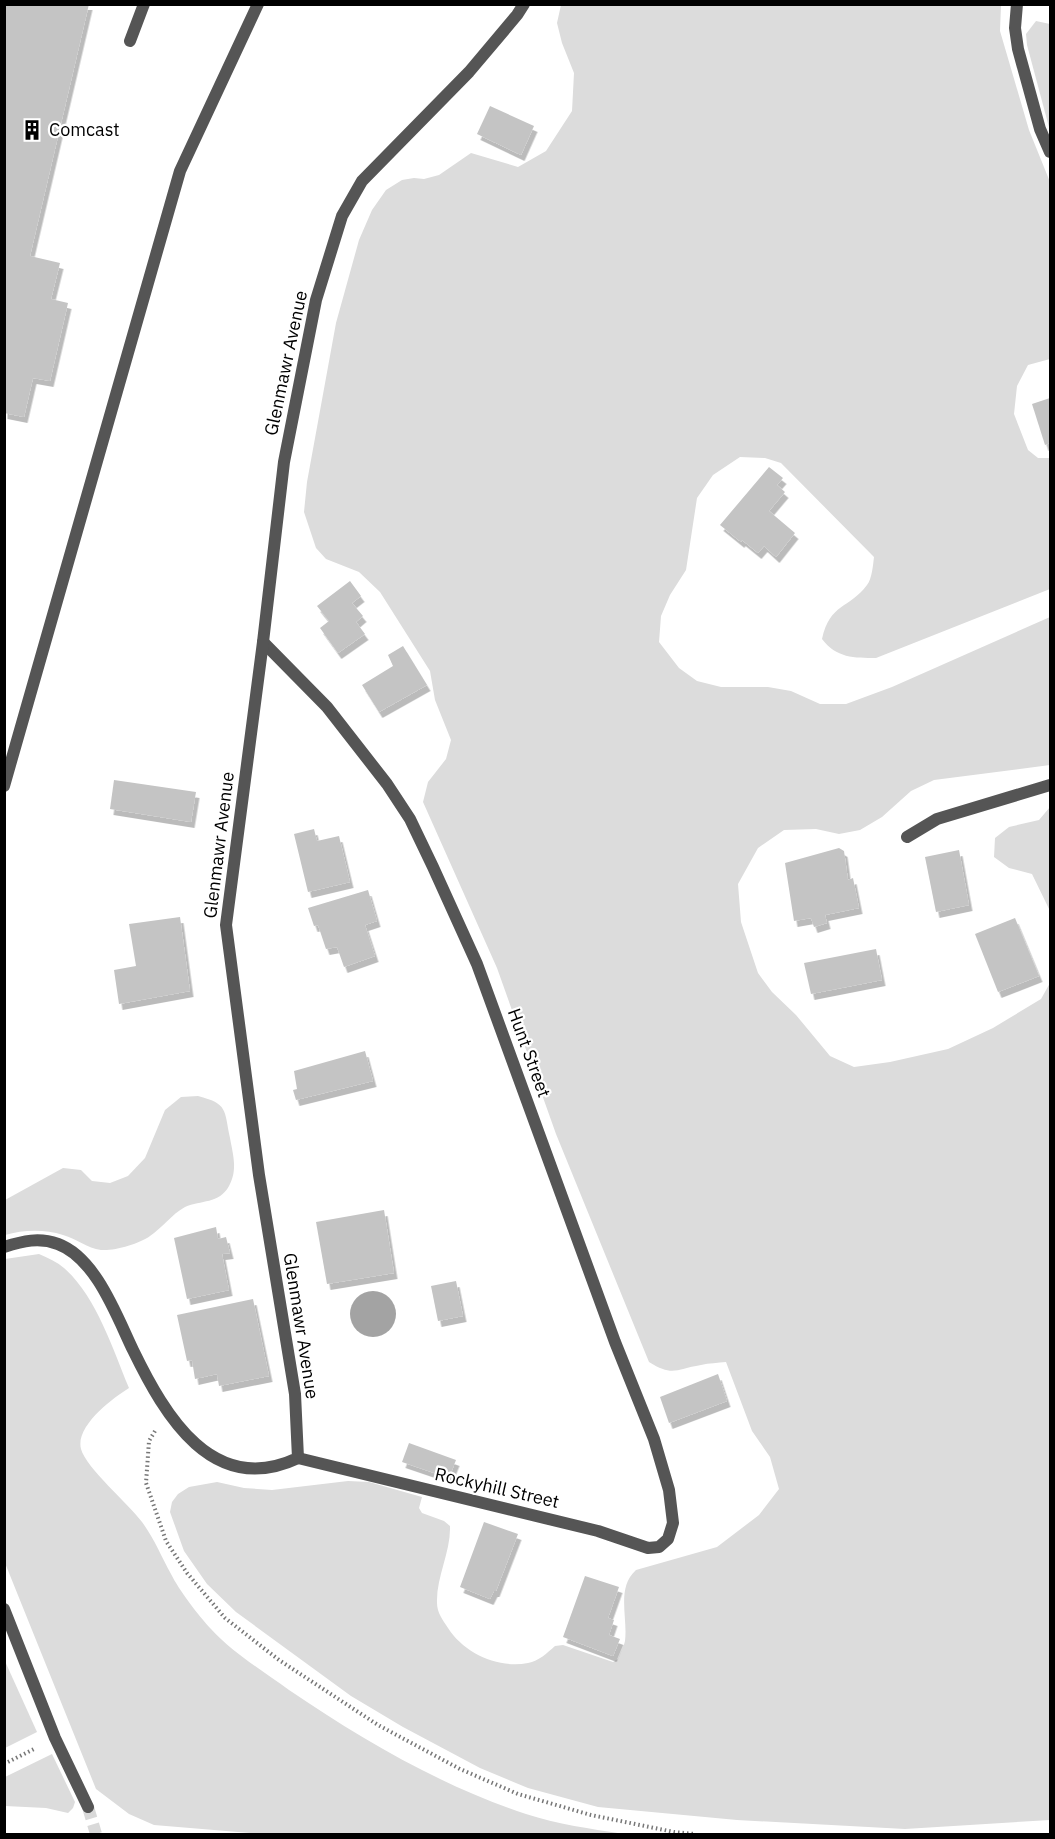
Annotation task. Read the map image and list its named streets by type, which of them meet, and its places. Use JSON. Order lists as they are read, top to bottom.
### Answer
{
  "streets": {
    "street": ["Glenmawr Avenue", "Hunt Street", "Rockyhill Street"]
  },
  "crossings": [
    ["Glenmawr Avenue", "Hunt Street"],
    ["Glenmawr Avenue", "Rockyhill Street"],
    ["Hunt Street", "Rockyhill Street"]
  ],
  "places": {
    "building": ["Comcast"]
  }
}
